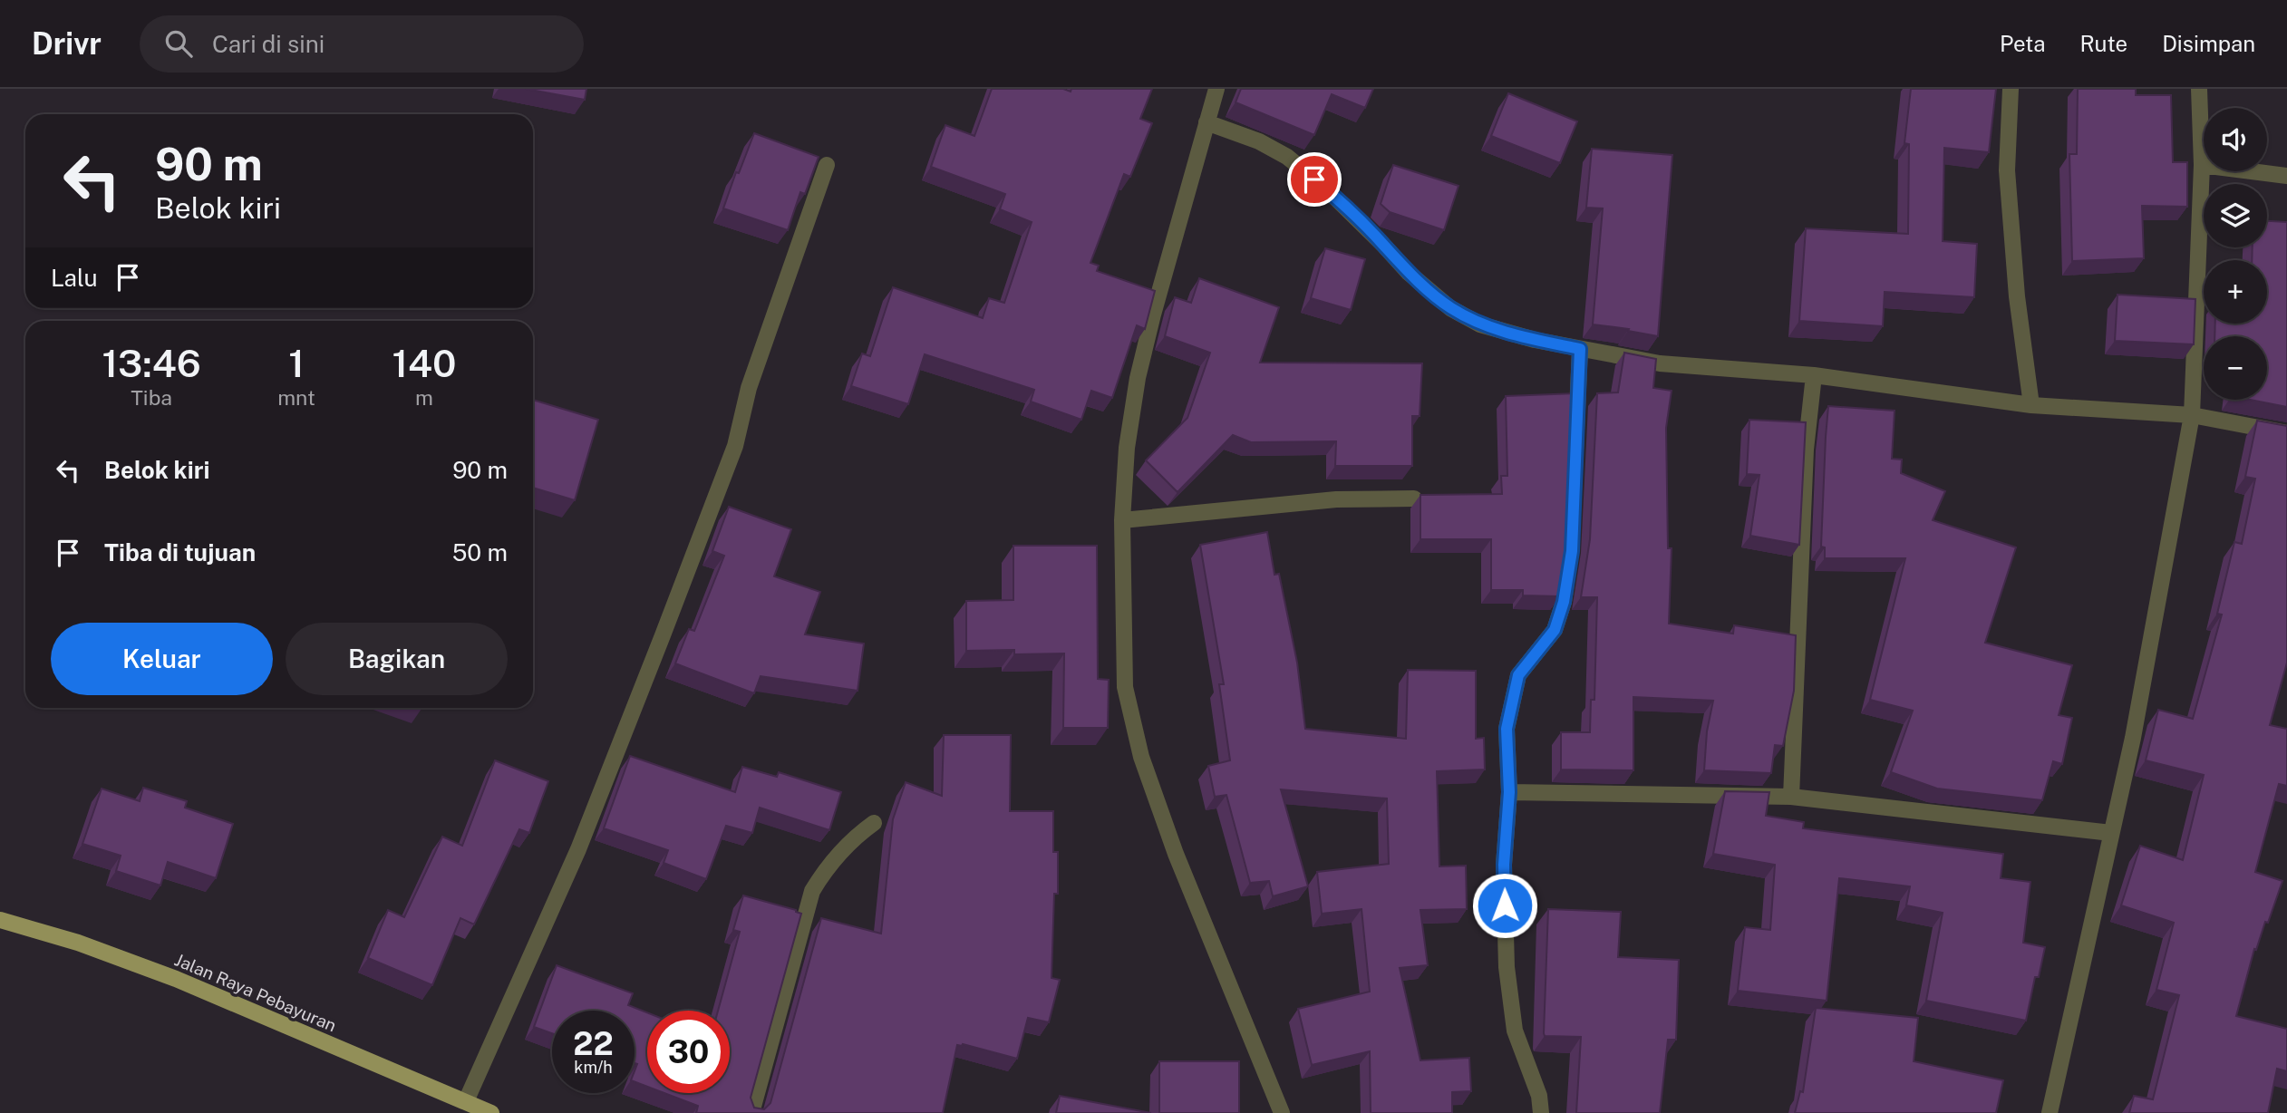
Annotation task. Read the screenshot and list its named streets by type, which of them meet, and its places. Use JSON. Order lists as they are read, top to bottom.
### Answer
{
  "streets": {
    "main road": ["Jalan Raya Pebayuran"]
  },
  "page": {
    "header": "Drivr",
    "search": "Cari di sini",
    "nav": ["Peta", "Rute", "Disimpan"],
    "map_buttons": ["+", "−"],
    "turn": ["90 m", "Belok kiri"],
    "then": "Lalu",
    "eta": [
      "13:46",
      "Tiba",
      "1",
      "mnt",
      "140",
      "m"
    ],
    "list": [
      {
        "name": "Belok kiri",
        "value": "90 m"
      },
      {
        "name": "Tiba di tujuan",
        "value": "50 m"
      }
    ],
    "buttons": ["Keluar", "Bagikan"],
    "speed": "22 km/h",
    "limit": "30"
  }
}
